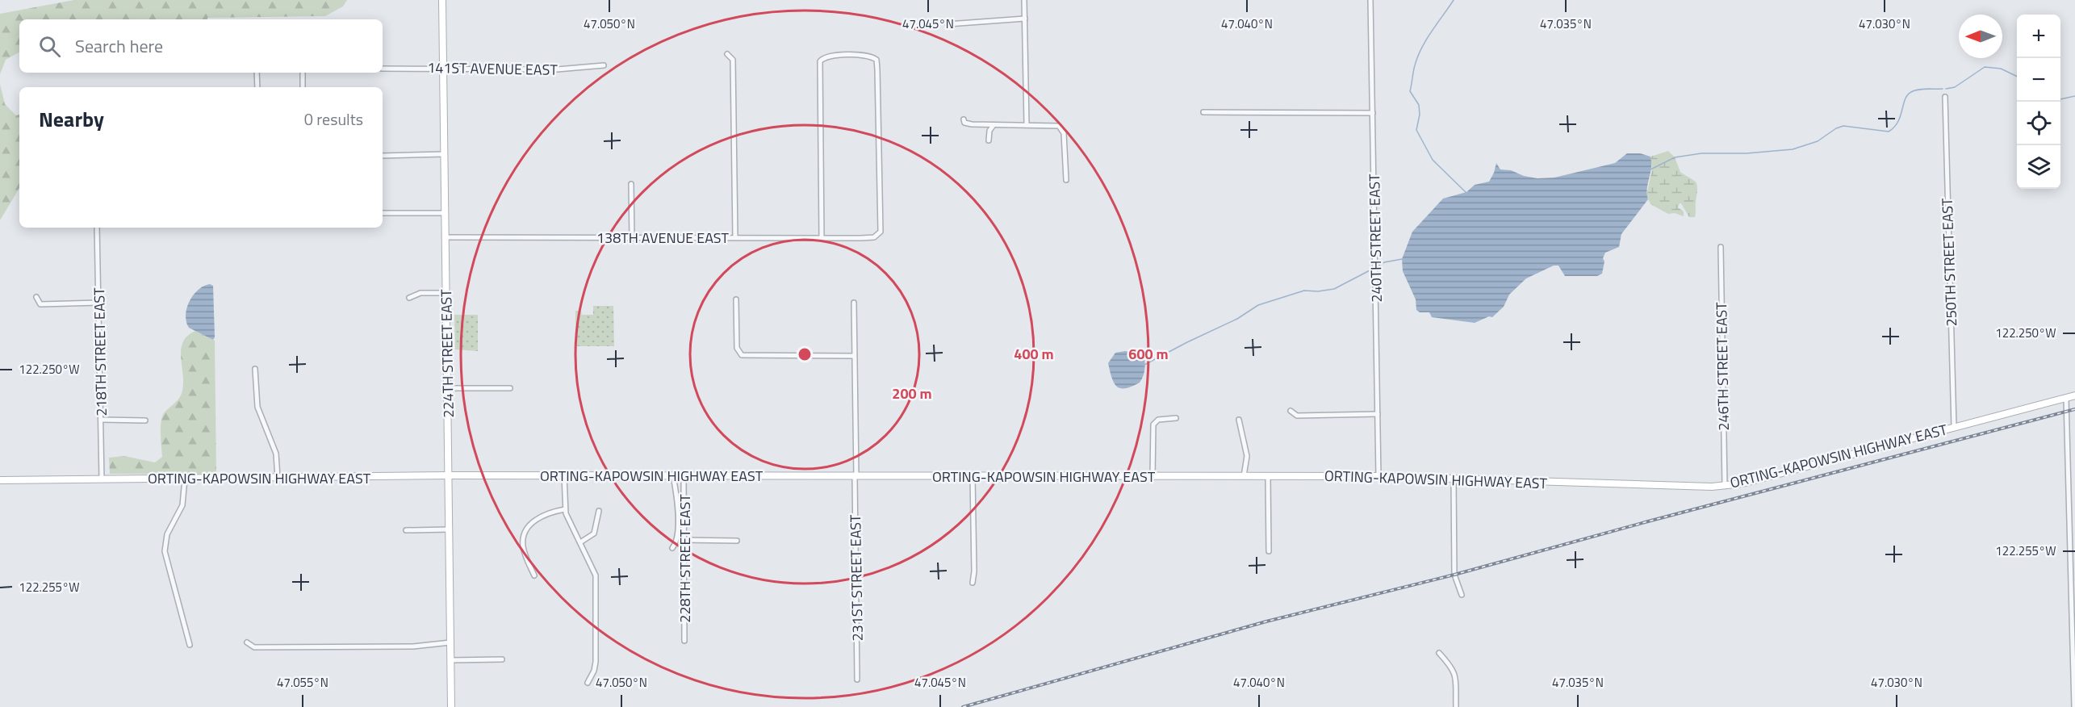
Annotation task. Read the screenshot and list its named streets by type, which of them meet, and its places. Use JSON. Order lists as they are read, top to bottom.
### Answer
{
  "streets": {
    "main road": ["224TH STREET EAST", "ORTING-KAPOWSIN HIGHWAY EAST"],
    "street": [
      "141ST AVENUE EAST",
      "138TH AVENUE EAST",
      "240TH STREET EAST",
      "250TH STREET EAST",
      "218TH STREET EAST",
      "246TH STREET EAST",
      "228TH STREET EAST",
      "231ST STREET EAST"
    ]
  },
  "crossings": [
    ["141ST AVENUE EAST", "224TH STREET EAST"],
    ["138TH AVENUE EAST", "224TH STREET EAST"],
    ["240TH STREET EAST", "ORTING-KAPOWSIN HIGHWAY EAST"],
    ["250TH STREET EAST", "ORTING-KAPOWSIN HIGHWAY EAST"],
    ["218TH STREET EAST", "ORTING-KAPOWSIN HIGHWAY EAST"],
    ["224TH STREET EAST", "ORTING-KAPOWSIN HIGHWAY EAST"],
    ["246TH STREET EAST", "ORTING-KAPOWSIN HIGHWAY EAST"],
    ["ORTING-KAPOWSIN HIGHWAY EAST", "228TH STREET EAST"],
    ["ORTING-KAPOWSIN HIGHWAY EAST", "231ST STREET EAST"]
  ],
  "north": "left",
  "page": {
    "map_buttons": ["+", "−"],
    "search": "Search here",
    "heading": ["Nearby", "0 results"]
  },
  "coordinates": [
    "47.050°N",
    "47.045°N",
    "47.040°N",
    "47.035°N",
    "47.030°N",
    "122.250°W",
    "122.255°W",
    "47.055°N"
  ],
  "rings": ["400 m", "600 m", "200 m"]
}
